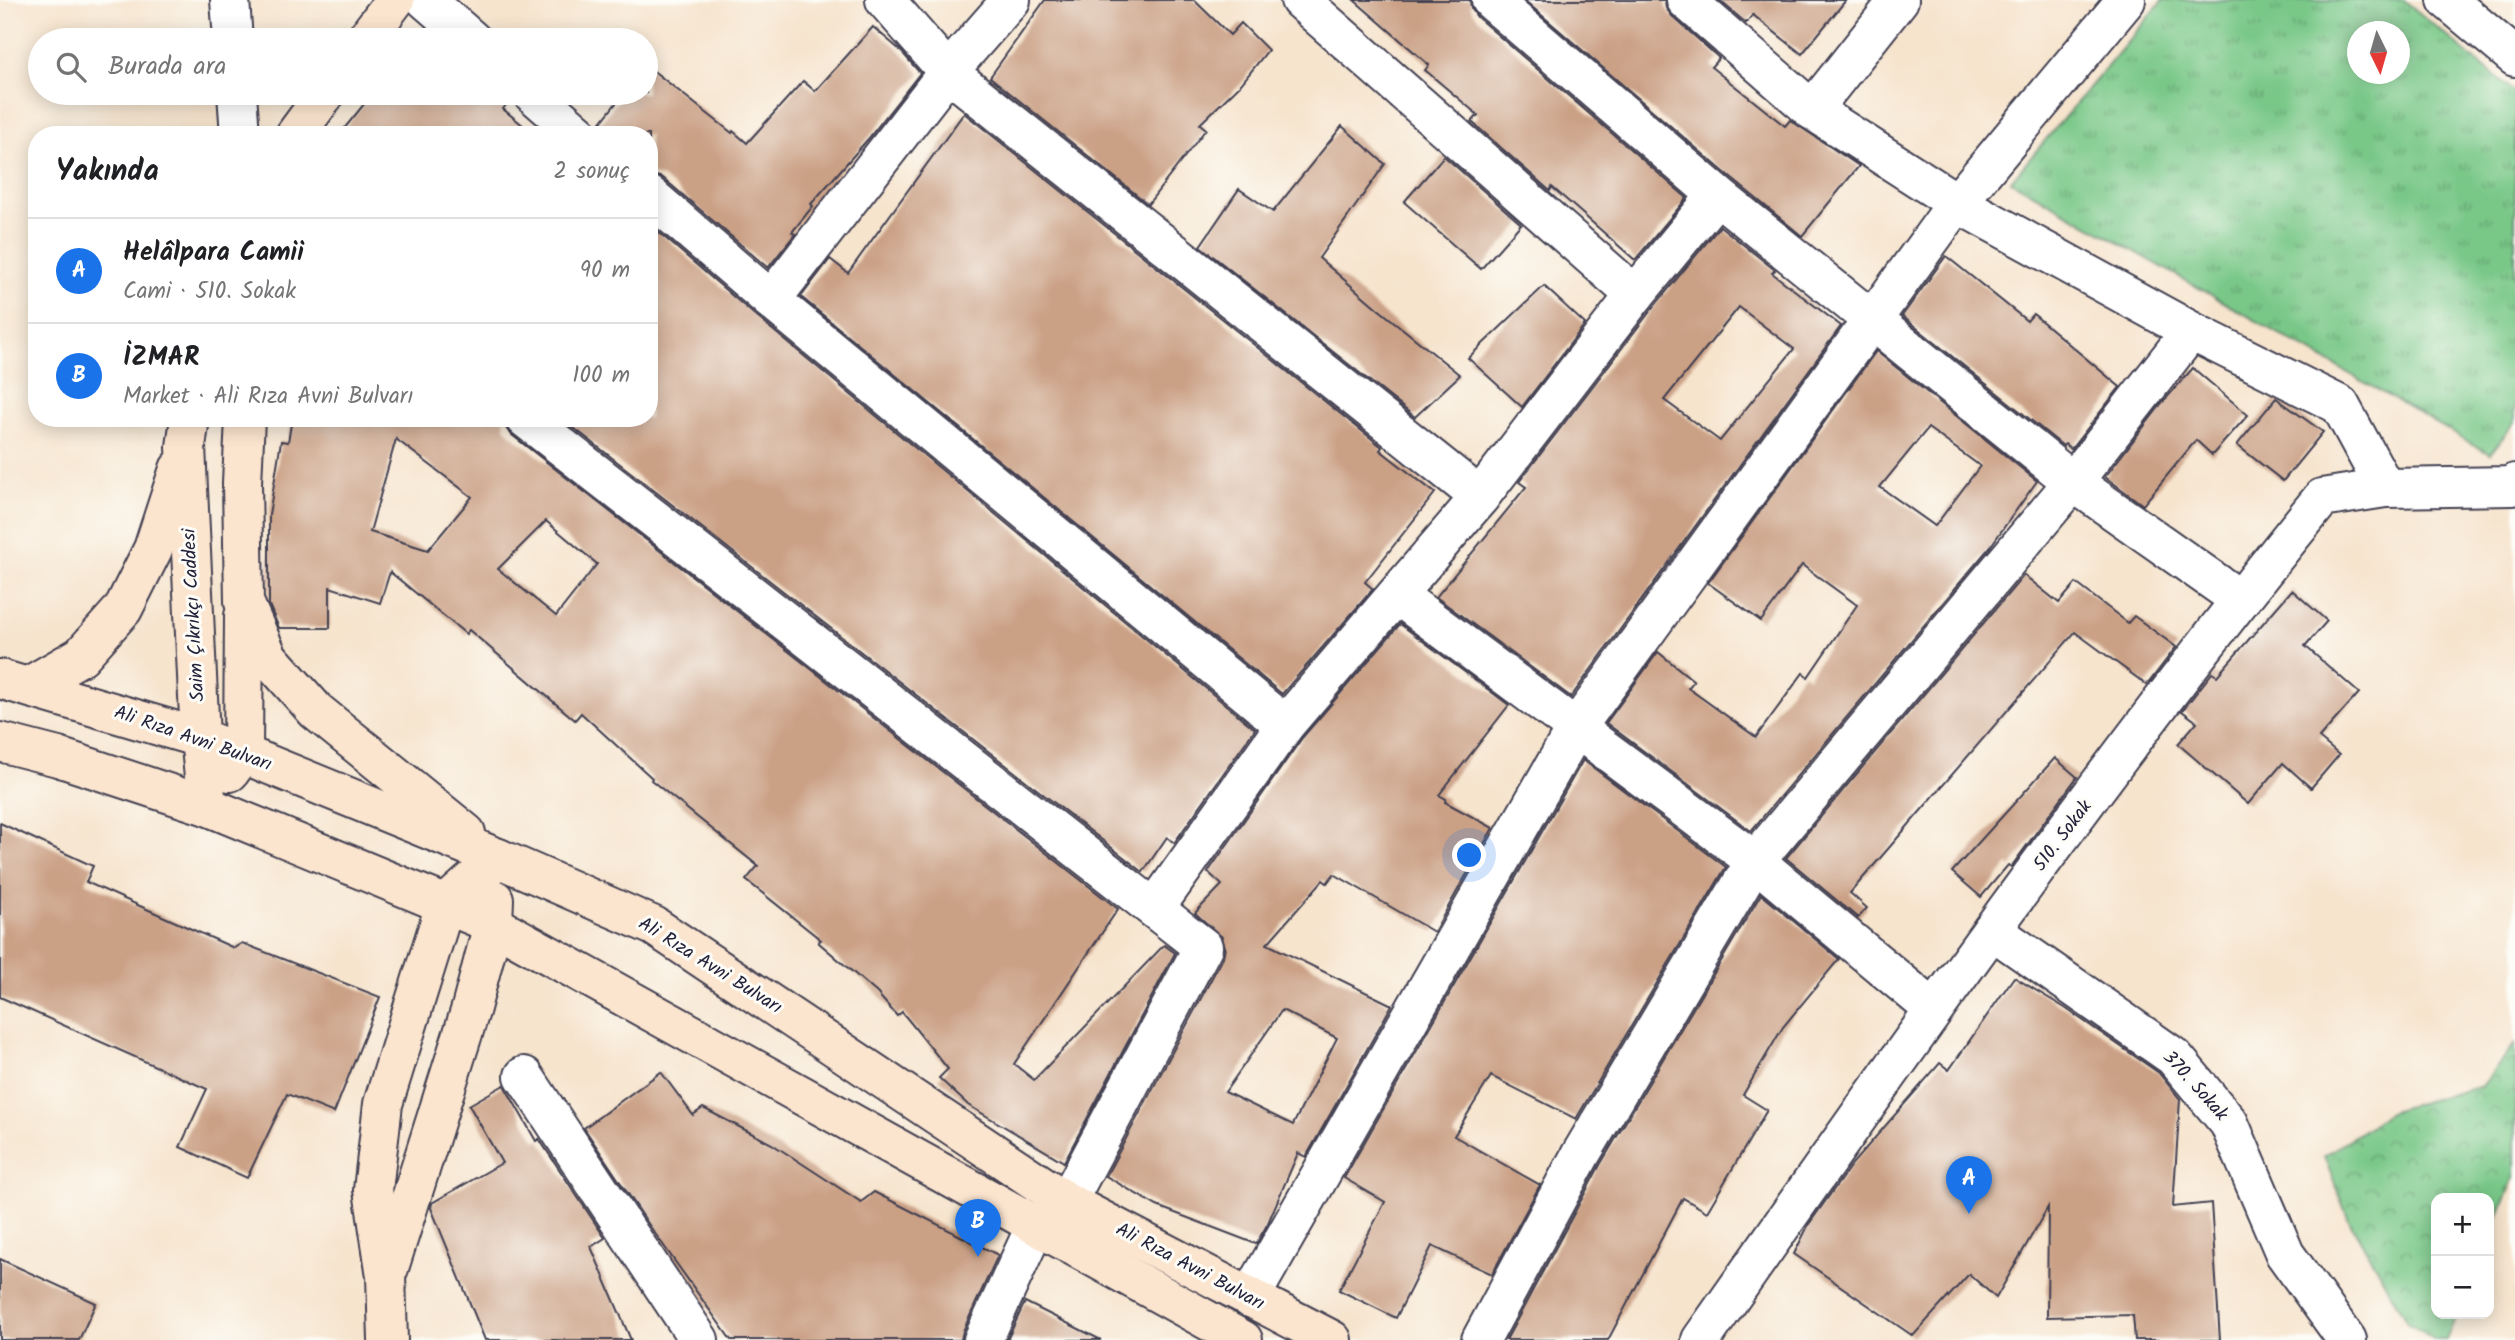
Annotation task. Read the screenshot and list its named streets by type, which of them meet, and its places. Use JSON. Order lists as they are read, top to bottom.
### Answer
{
  "streets": {
    "main road": ["Saim Çıkrıkçı Caddesi", "Ali Rıza Avni Bulvarı"],
    "street": ["510. Sokak", "370. Sokak"]
  },
  "crossings": [
    ["Saim Çıkrıkçı Caddesi", "Ali Rıza Avni Bulvarı"],
    ["510. Sokak", "370. Sokak"]
  ],
  "north": "bottom",
  "page": {
    "search": "Burada ara",
    "heading": ["Yakında", "2 sonuç"],
    "list": [
      {
        "mark": "A",
        "name": "Helâlpara Camii",
        "note": "Cami · 510. Sokak",
        "value": "90 m"
      },
      {
        "mark": "B",
        "name": "İZMAR",
        "note": "Market · Ali Rıza Avni Bulvarı",
        "value": "100 m"
      }
    ],
    "pins": ["A", "B"],
    "map_buttons": ["+", "−"]
  }
}
